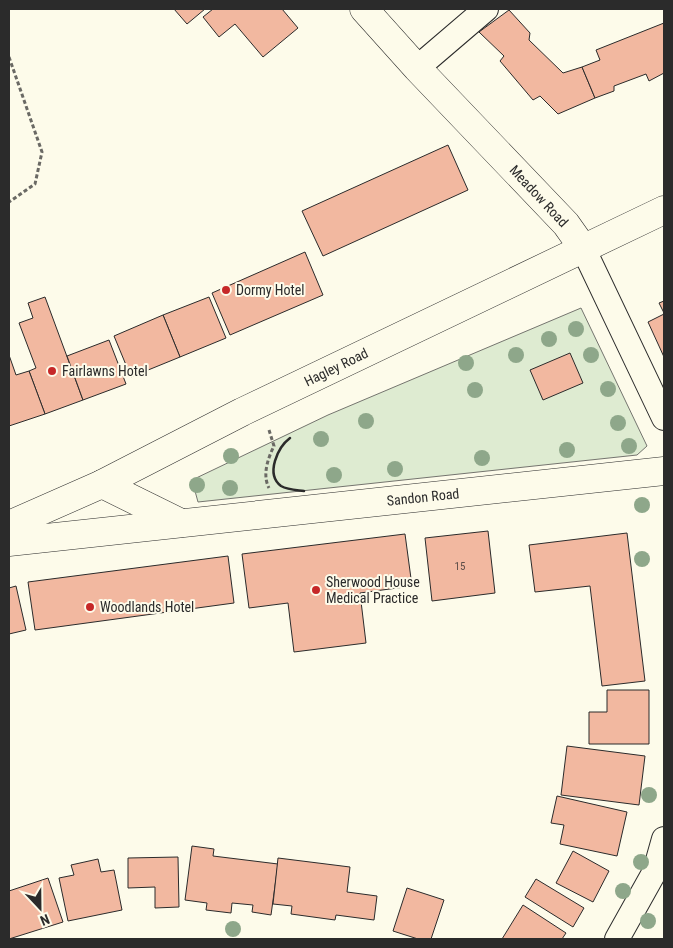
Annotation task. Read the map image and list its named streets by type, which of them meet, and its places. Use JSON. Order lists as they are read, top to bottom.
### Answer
{
  "streets": {
    "main road": ["Meadow Road", "Hagley Road", "Sandon Road"]
  },
  "crossings": [
    ["Meadow Road", "Hagley Road"]
  ],
  "places": [
    "Dormy Hotel",
    "Fairlawns Hotel",
    "Sherwood House Medical Practice",
    "Woodlands Hotel"
  ],
  "house_numbers": ["15"],
  "north": "bottom"
}
